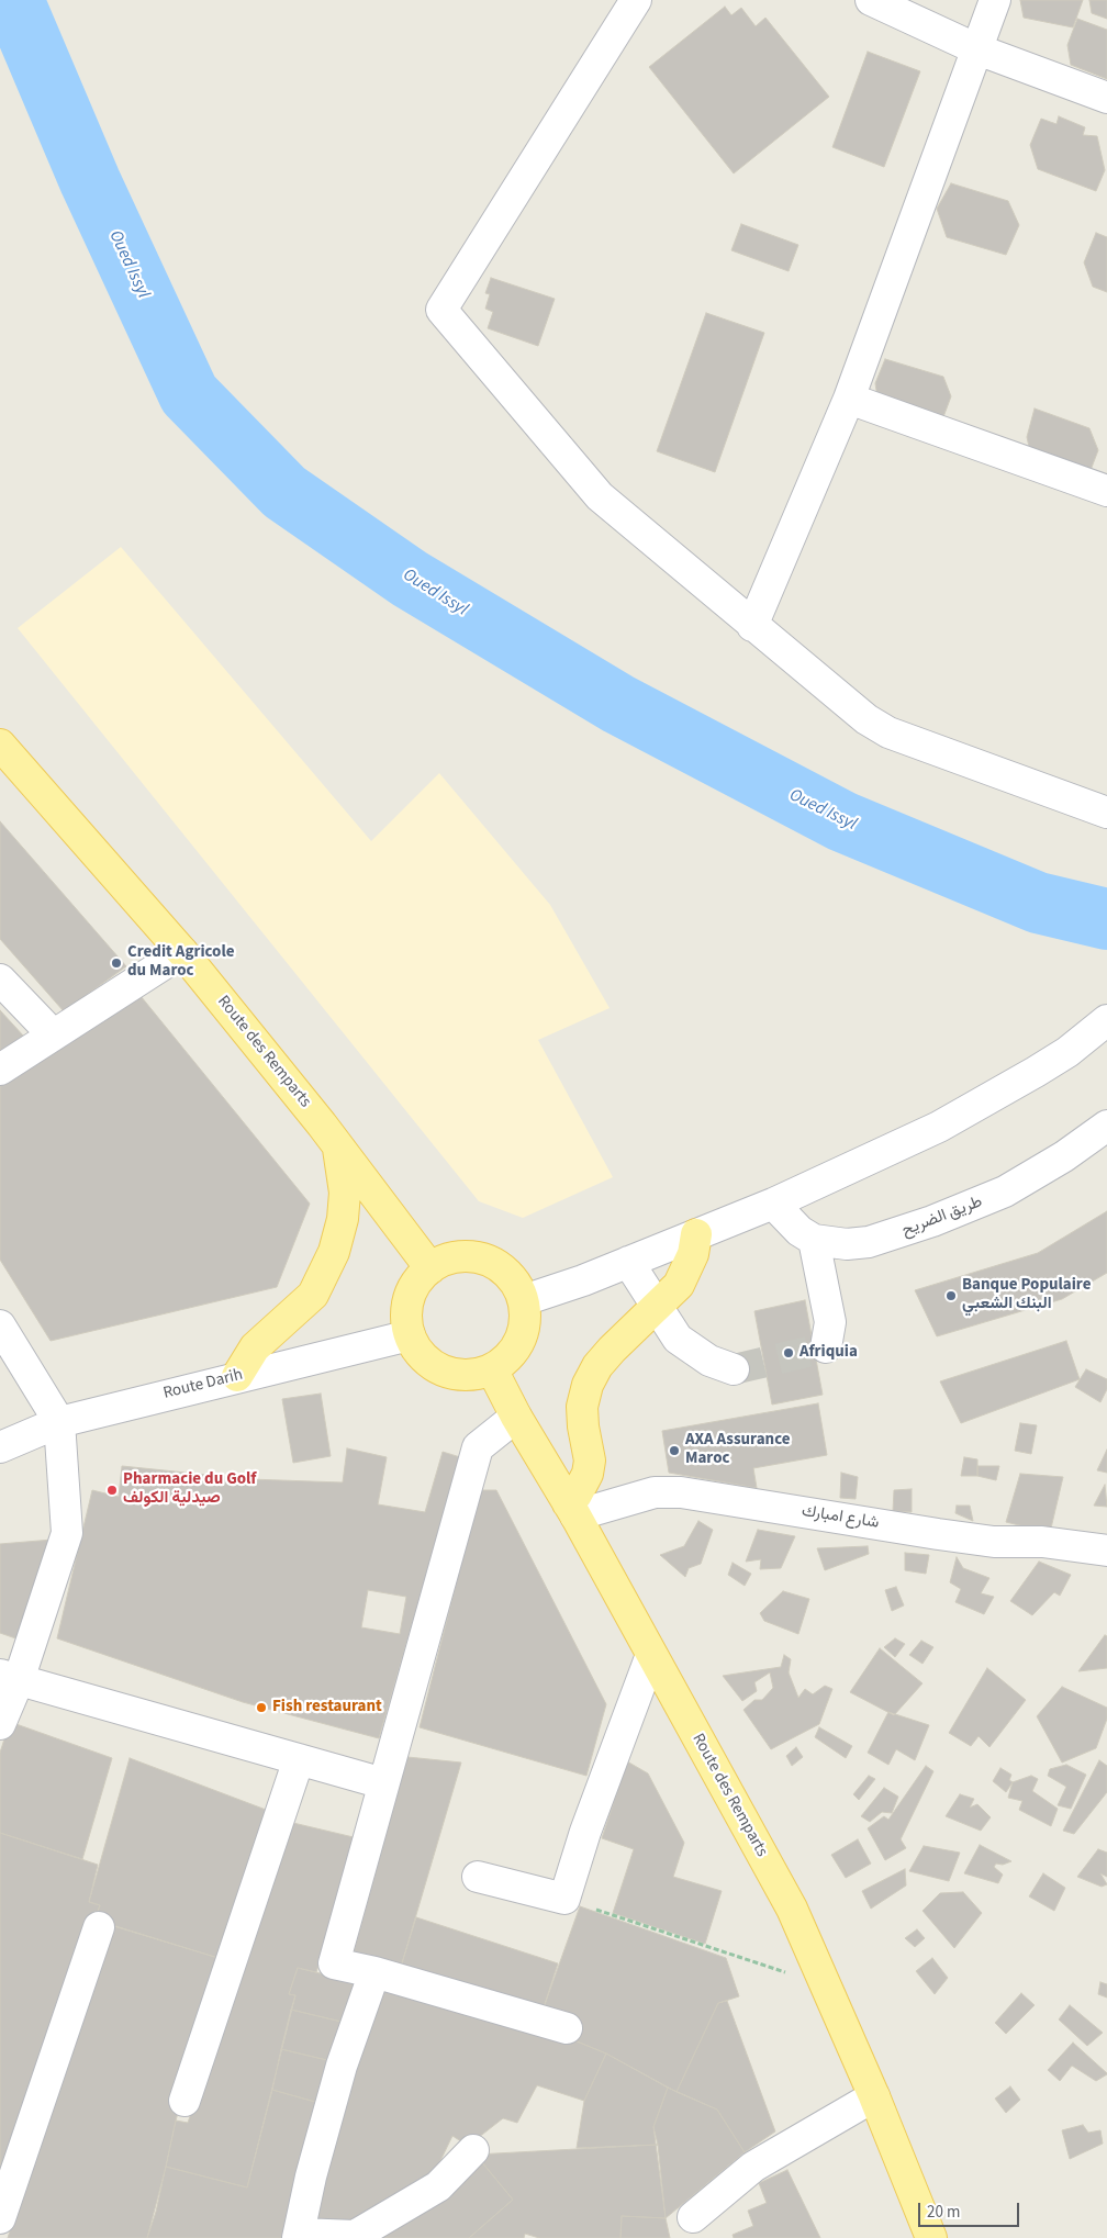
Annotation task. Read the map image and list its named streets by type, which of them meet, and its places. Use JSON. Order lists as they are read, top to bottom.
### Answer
{
  "streets": {
    "main road": ["Route des Remparts"],
    "street": ["طريق الضريح", "Route Darih", "شارع امبارك"]
  },
  "crossings": [
    ["Route des Remparts", "Route Darih"],
    ["Route des Remparts", "شارع امبارك"]
  ],
  "water": ["Oued Issyl"],
  "places": [
    "Credit Agricole du Maroc",
    "Banque Populaire البنك الشعبي",
    "Afriquia",
    "AXA Assurance Maroc",
    "Pharmacie du Golf صيدلية الكولف",
    "Fish restaurant"
  ],
  "scale_bar": "20 m"
}
